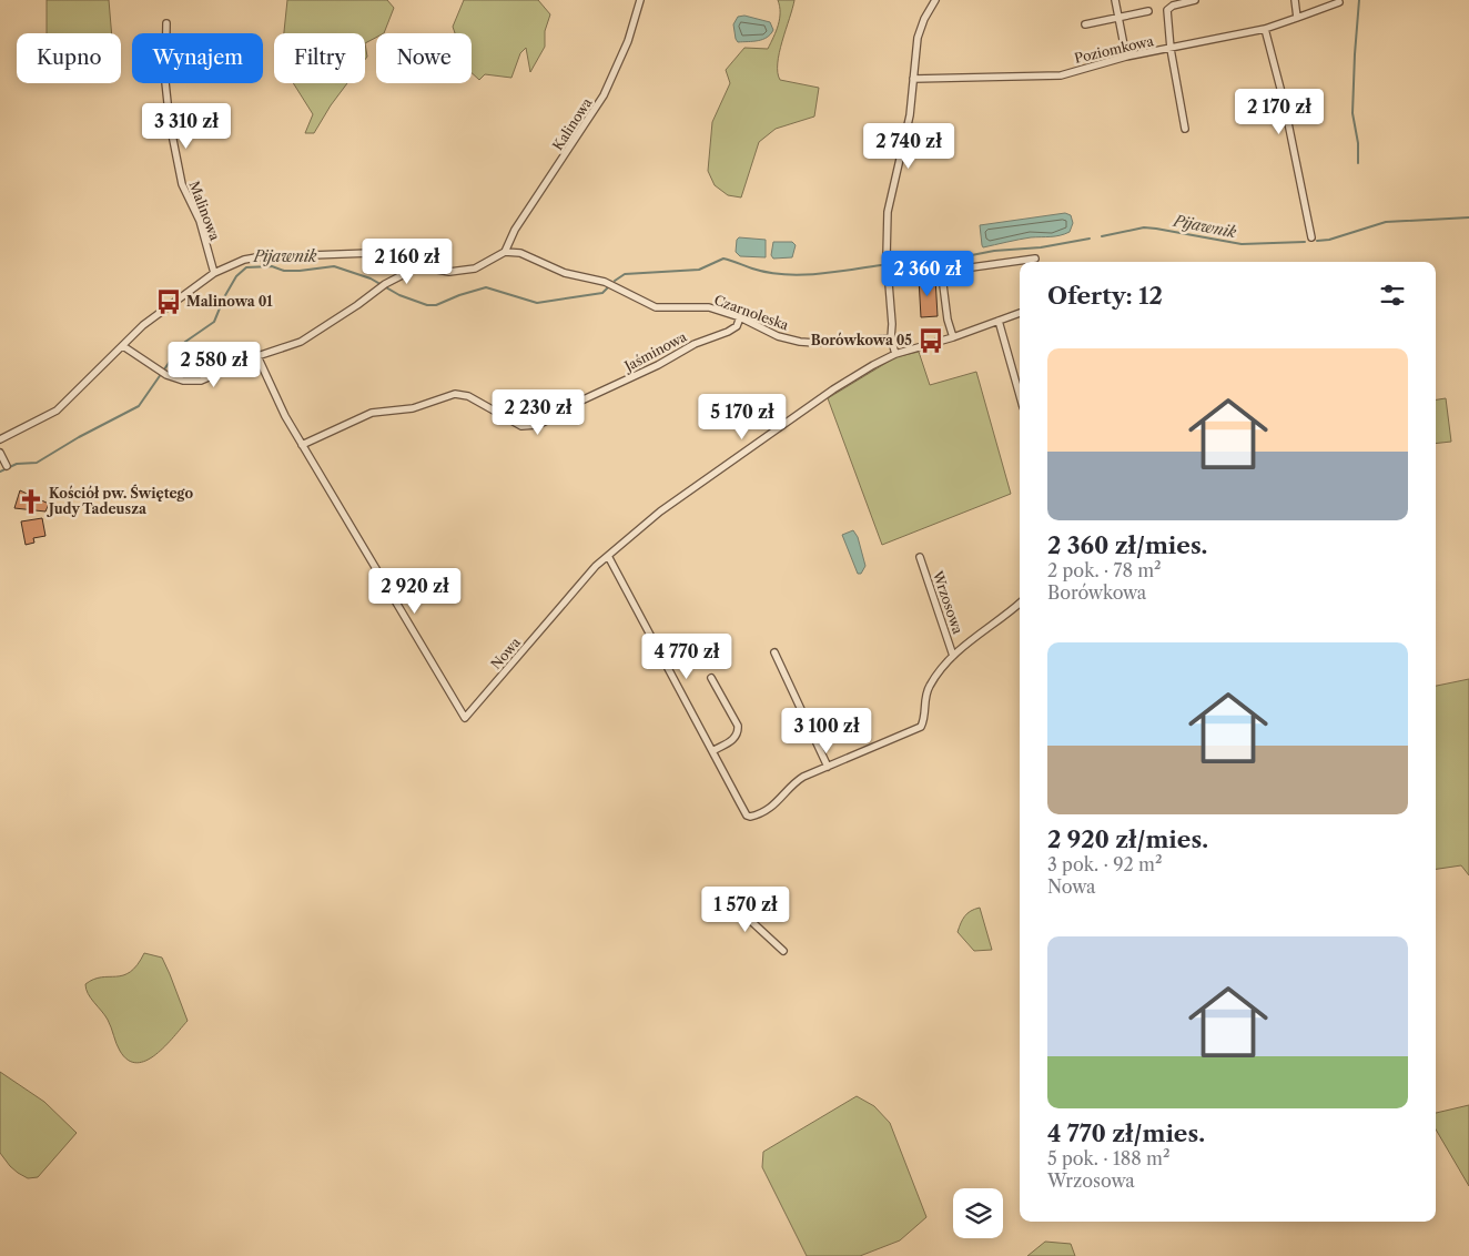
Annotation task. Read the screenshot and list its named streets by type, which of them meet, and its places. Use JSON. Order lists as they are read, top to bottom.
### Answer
{
  "streets": {
    "street": [
      "Poziomkowa",
      "Kalinowa",
      "Malinowa",
      "Czarnoleska",
      "Jaśminowa",
      "Wrzosowa",
      "Nowa"
    ]
  },
  "crossings": [
    ["Kalinowa", "Czarnoleska"],
    ["Czarnoleska", "Jaśminowa"],
    ["Jaśminowa", "Nowa"],
    ["Wrzosowa", "Nowa"]
  ],
  "water": ["Pijawnik"],
  "places": {
    "bus stop": ["Malinowa 01", "Borówkowa 05"],
    "church": ["Kościół pw. Świętego Judy Tadeusza"]
  },
  "page": {
    "chip": [
      "Kupno",
      "Wynajem",
      "Filtry",
      "Nowe"
    ],
    "price": [
      "2 170 zł",
      "3 310 zł",
      "2 740 zł",
      "2 160 zł",
      "2 360 zł",
      "2 580 zł",
      "2 230 zł",
      "5 170 zł",
      "2 920 zł",
      "4 770 zł",
      "3 100 zł",
      "1 570 zł"
    ],
    "heading": "Oferty: 12",
    "list": [
      {
        "name": "2 360 zł/mies.",
        "note": "2 pok. · 78 m² · Borówkowa"
      },
      {
        "name": "2 920 zł/mies.",
        "note": "3 pok. · 92 m² · Nowa"
      },
      {
        "name": "4 770 zł/mies.",
        "note": "5 pok. · 188 m² · Wrzosowa"
      }
    ]
  }
}
